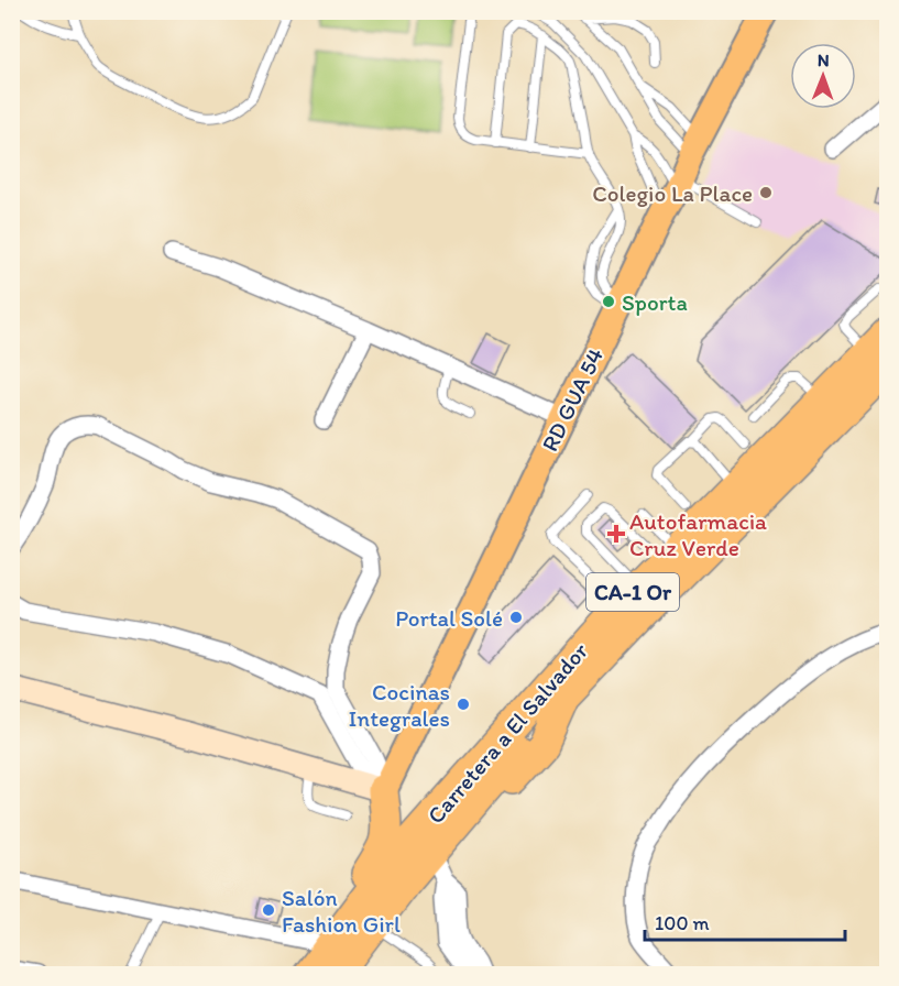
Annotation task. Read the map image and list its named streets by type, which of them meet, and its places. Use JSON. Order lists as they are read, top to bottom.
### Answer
{
  "streets": {
    "highway": ["CA-1 Or", "Carretera a El Salvador"],
    "main road": ["RD GUA 54"]
  },
  "places": {
    "other": [
      "Colegio La Place",
      "Sporta",
      "Portal Solé",
      "Cocinas Integrales",
      "Salón Fashion Girl"
    ],
    "health": ["Autofarmacia Cruz Verde"]
  },
  "scale_bar": "100 m",
  "north": "top"
}
